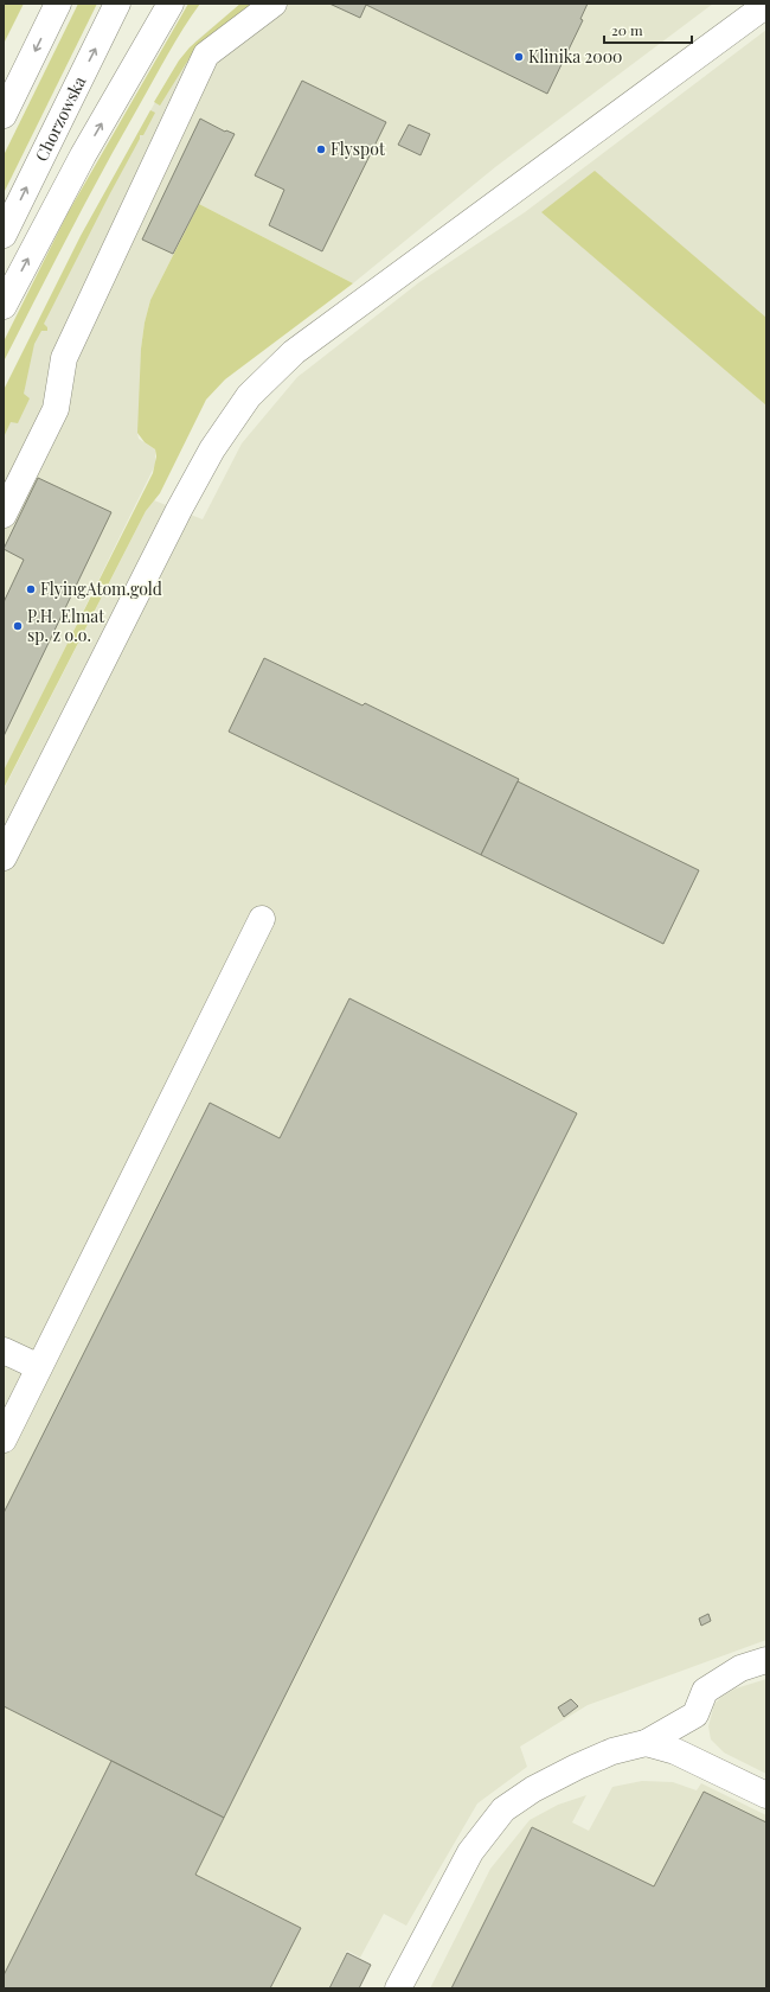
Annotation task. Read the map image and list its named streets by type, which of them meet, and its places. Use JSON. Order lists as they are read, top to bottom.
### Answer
{
  "streets": {
    "main road": ["Chorzowska"]
  },
  "places": [
    "Klinika 2000",
    "Flyspot",
    "FlyingAtom.gold",
    "P.H. Elmat sp. z o.o."
  ],
  "scale_bar": "20 m"
}
